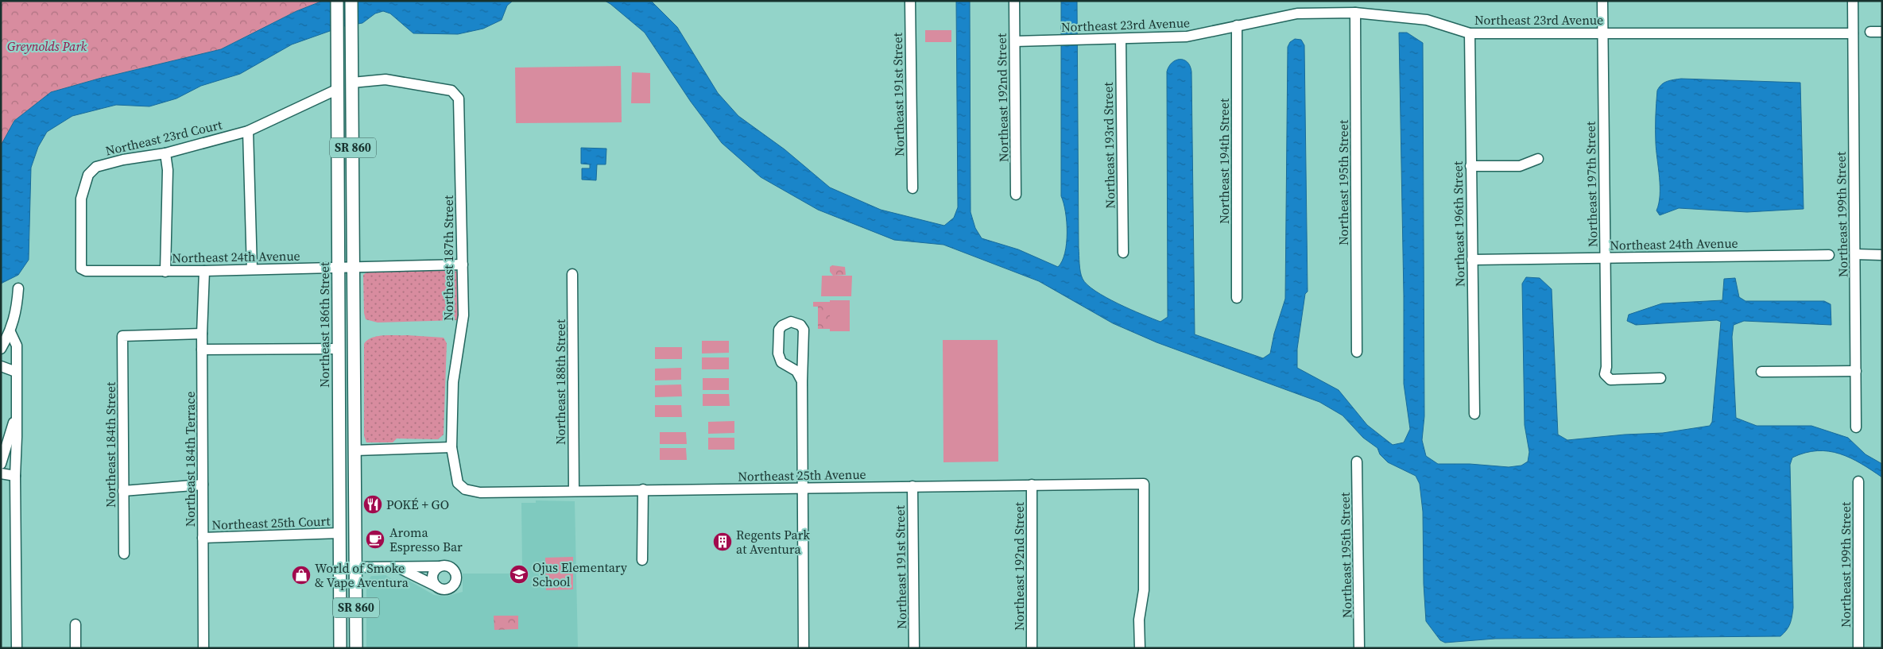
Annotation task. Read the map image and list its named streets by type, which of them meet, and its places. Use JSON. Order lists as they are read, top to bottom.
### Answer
{
  "streets": {
    "main road": ["SR 860", "Northeast 186th Street"],
    "street": [
      "Northeast 23rd Avenue",
      "Northeast 191st Street",
      "Northeast 192nd Street",
      "Northeast 23rd Court",
      "Northeast 193rd Street",
      "Northeast 194th Street",
      "Northeast 195th Street",
      "Northeast 197th Street",
      "Northeast 199th Street",
      "Northeast 196th Street",
      "Northeast 24th Avenue",
      "Northeast 187th Street",
      "Northeast 188th Street",
      "Northeast 184th Street",
      "Northeast 184th Terrace",
      "Northeast 25th Avenue",
      "Northeast 25th Court"
    ]
  },
  "crossings": [
    ["Northeast 23rd Avenue", "Northeast 192nd Street"],
    ["Northeast 23rd Avenue", "Northeast 193rd Street"],
    ["Northeast 23rd Avenue", "Northeast 194th Street"],
    ["Northeast 23rd Avenue", "Northeast 195th Street"],
    ["Northeast 23rd Avenue", "Northeast 197th Street"],
    ["Northeast 23rd Avenue", "Northeast 199th Street"],
    ["Northeast 23rd Avenue", "Northeast 196th Street"],
    ["Northeast 191st Street", "Northeast 25th Avenue"],
    ["Northeast 192nd Street", "Northeast 25th Avenue"],
    ["Northeast 23rd Court", "Northeast 24th Avenue"],
    ["Northeast 23rd Court", "Northeast 186th Street"],
    ["SR 860", "Northeast 24th Avenue"],
    ["SR 860", "Northeast 187th Street"],
    ["Northeast 197th Street", "Northeast 24th Avenue"],
    ["Northeast 196th Street", "Northeast 24th Avenue"],
    ["Northeast 24th Avenue", "Northeast 187th Street"],
    ["Northeast 24th Avenue", "Northeast 186th Street"],
    ["Northeast 24th Avenue", "Northeast 184th Terrace"],
    ["Northeast 187th Street", "Northeast 25th Avenue"],
    ["Northeast 186th Street", "Northeast 25th Court"],
    ["Northeast 188th Street", "Northeast 25th Avenue"],
    ["Northeast 184th Street", "Northeast 184th Terrace"],
    ["Northeast 184th Terrace", "Northeast 25th Court"]
  ],
  "parks": ["Greynolds Park"],
  "places": {
    "restaurant": ["POKÉ + GO"],
    "cafe": ["Aroma Espresso Bar"],
    "building": ["Regents Park at Aventura"],
    "school or university": ["Ojus Elementary School"],
    "shop": ["World of Smoke & Vape Aventura"]
  }
}
